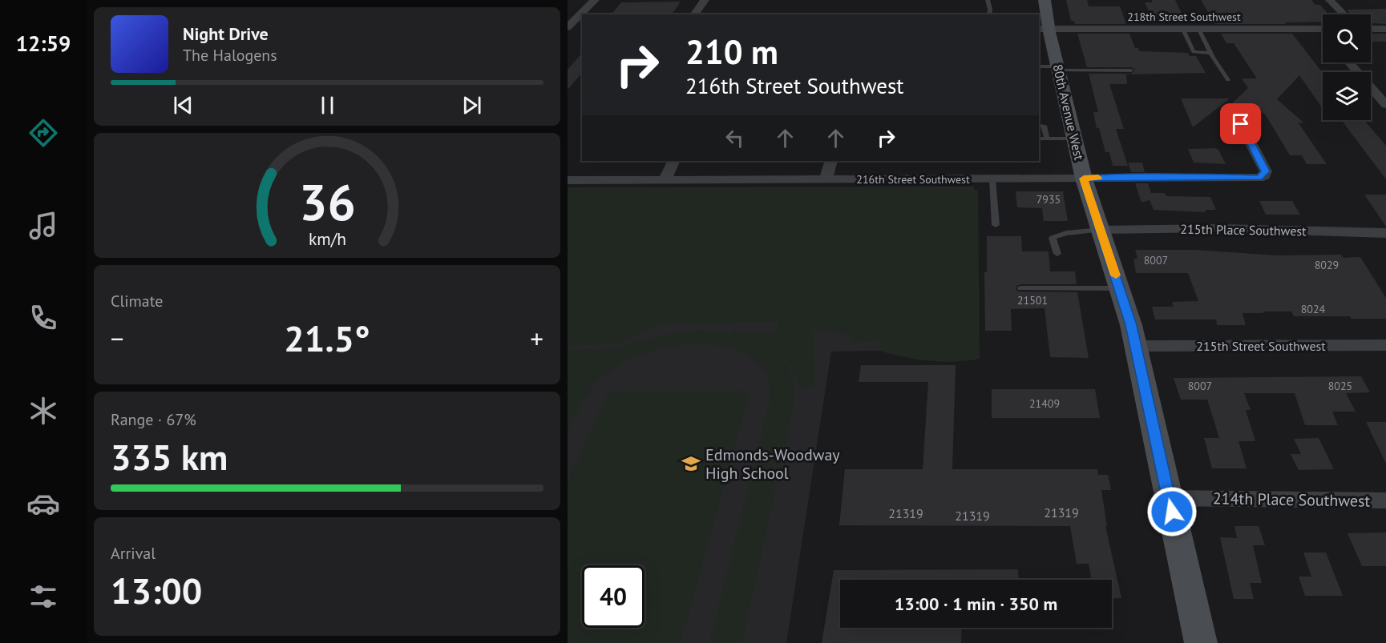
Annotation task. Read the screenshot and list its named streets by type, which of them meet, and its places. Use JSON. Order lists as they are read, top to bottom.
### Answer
{
  "streets": {
    "street": [
      "218th Street Southwest",
      "80th Avenue West",
      "216th Street Southwest",
      "215th Place Southwest",
      "215th Street Southwest",
      "214th Place Southwest"
    ]
  },
  "crossings": [
    ["218th Street Southwest", "80th Avenue West"],
    ["80th Avenue West", "216th Street Southwest"],
    ["80th Avenue West", "215th Place Southwest"],
    ["80th Avenue West", "215th Street Southwest"],
    ["80th Avenue West", "214th Place Southwest"]
  ],
  "places": {
    "school or university": ["Edmonds-Woodway High School"]
  },
  "house_numbers": [
    "7935",
    "8007",
    "8029",
    "21501",
    "8024",
    "8007",
    "8025",
    "21409",
    "21319",
    "21319",
    "21319"
  ],
  "page": {
    "tabs": "12:59",
    "turn": ["210 m", "216th Street Southwest"],
    "song": ["Night Drive", "The Halogens"],
    "tile": [
      "Climate",
      ["Range · 67%", "335 km"],
      ["Arrival", "13:00"]
    ],
    "heat": ["−", "21.5°", "+"],
    "limit": "40",
    "trip": "13:00 · 1 min · 350 m",
    "gauge": ["36", "km/h"]
  }
}
